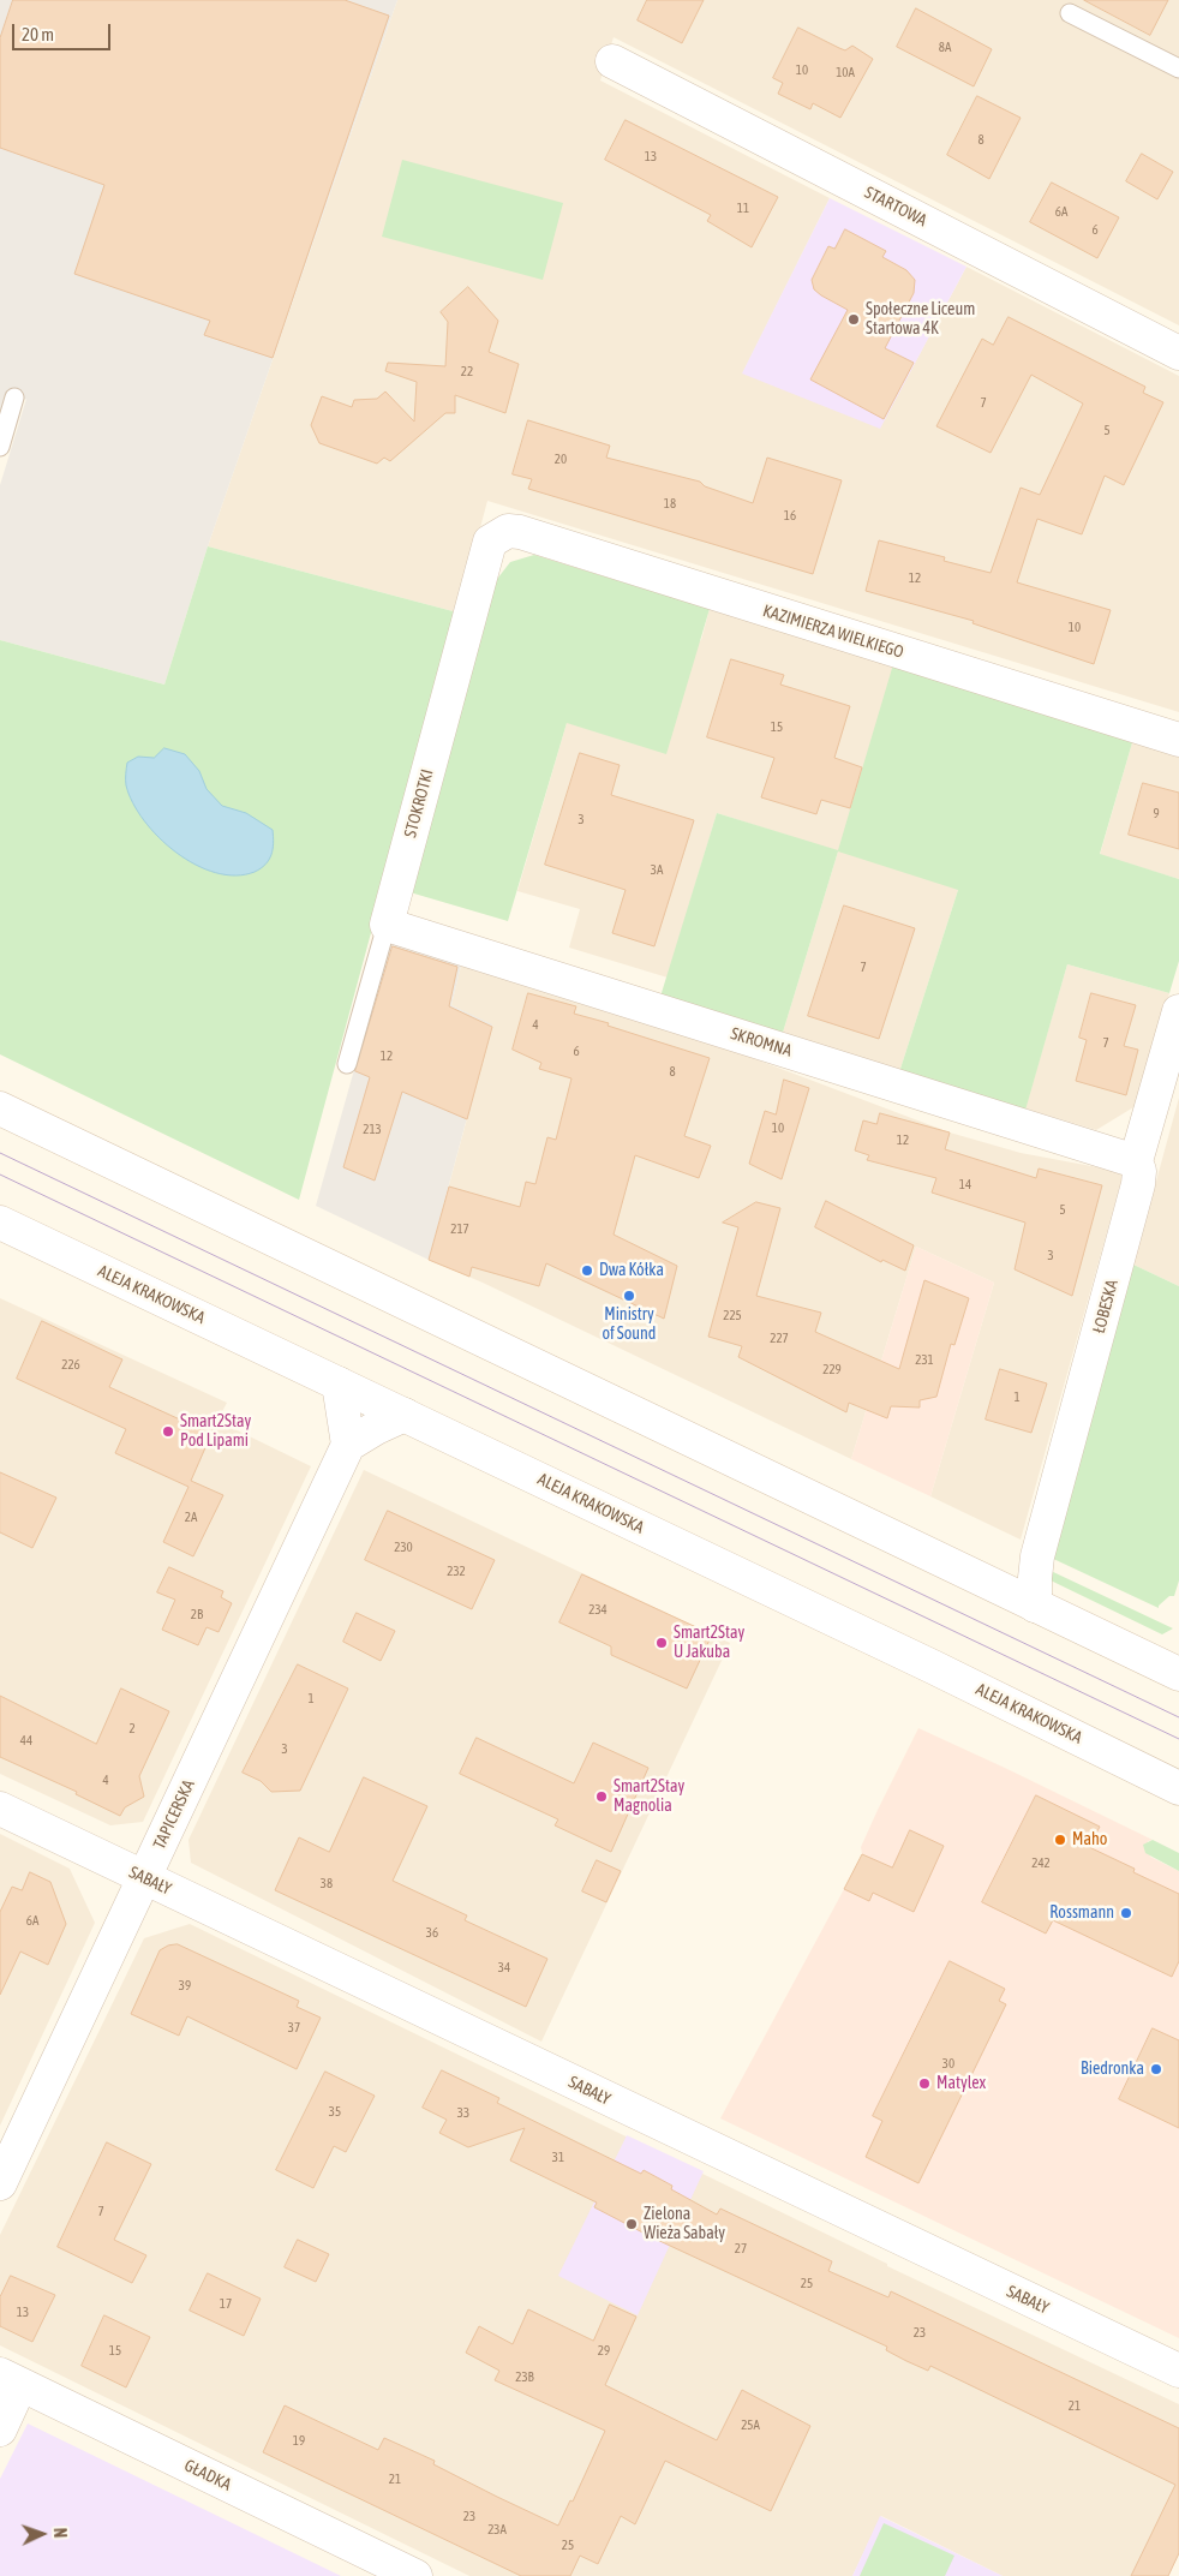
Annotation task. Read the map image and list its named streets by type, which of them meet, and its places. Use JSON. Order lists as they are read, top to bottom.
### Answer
{
  "streets": {
    "street": [
      "STARTOWA",
      "KAZIMIERZA WIELKIEGO",
      "STOKROTKI",
      "SKROMNA",
      "ALEJA KRAKOWSKA",
      "ŁOBESKA",
      "TAPICERSKA",
      "SABAŁY",
      "GŁADKA"
    ]
  },
  "crossings": [
    ["KAZIMIERZA WIELKIEGO", "STOKROTKI"],
    ["STOKROTKI", "SKROMNA"],
    ["SKROMNA", "ŁOBESKA"],
    ["TAPICERSKA", "SABAŁY"]
  ],
  "places": [
    "Społeczne Liceum Startowa 4K",
    "Dwa Kółka",
    "Ministry of Sound",
    "Smart2Stay Pod Lipami",
    "Smart2Stay U Jakuba",
    "Smart2Stay Magnolia",
    "Maho",
    "Rossmann",
    "Biedronka",
    "Matylex",
    "Zielona Wieża Sabały"
  ],
  "house_numbers": [
    "8A",
    "10",
    "10A",
    "8",
    "13",
    "11",
    "6A",
    "6",
    "22",
    "7",
    "5",
    "20",
    "18",
    "16",
    "12",
    "10",
    "15",
    "9",
    "3",
    "3A",
    "7",
    "4",
    "7",
    "6",
    "12",
    "8",
    "10",
    "213",
    "12",
    "14",
    "5",
    "217",
    "3",
    "225",
    "227",
    "231",
    "226",
    "229",
    "1",
    "2A",
    "230",
    "232",
    "234",
    "2B",
    "1",
    "2",
    "44",
    "3",
    "4",
    "242",
    "38",
    "6A",
    "36",
    "34",
    "39",
    "37",
    "30",
    "35",
    "33",
    "31",
    "7",
    "27",
    "25",
    "17",
    "13",
    "23",
    "15",
    "29",
    "23B",
    "21",
    "25A",
    "19",
    "21",
    "23",
    "23A",
    "25"
  ],
  "scale_bar": "20 m",
  "north": "right"
}
